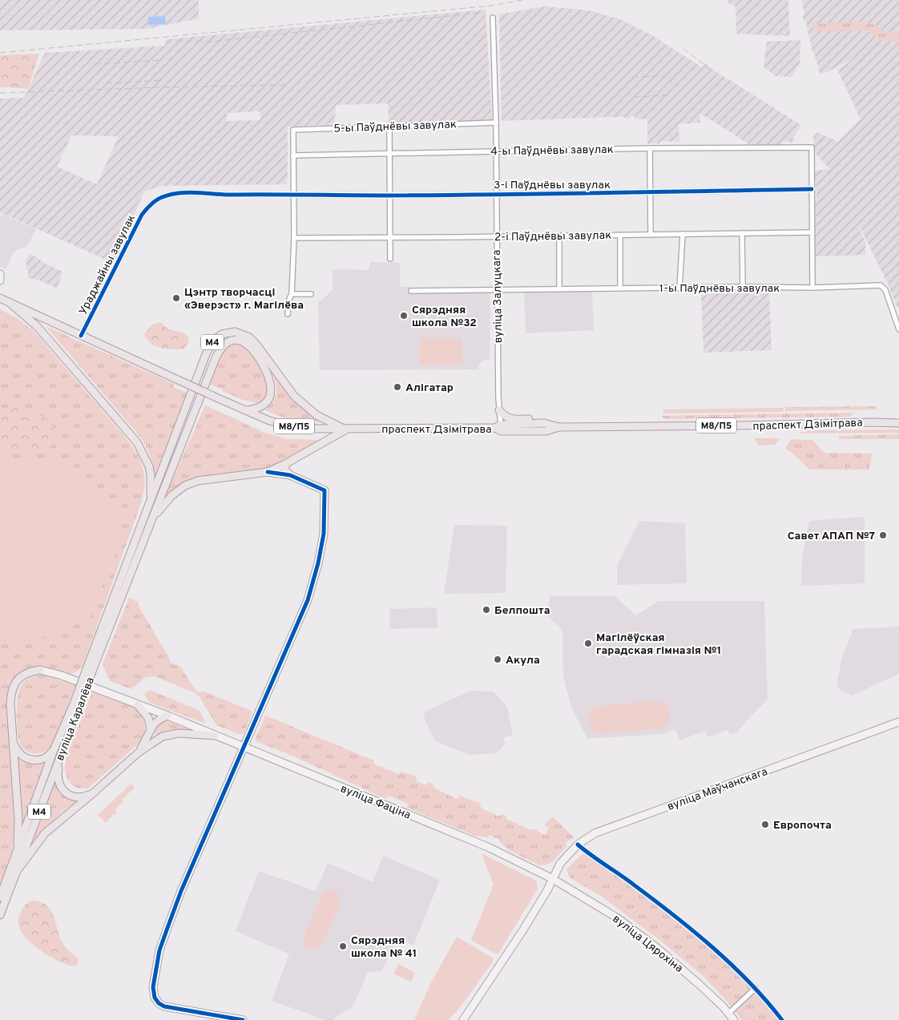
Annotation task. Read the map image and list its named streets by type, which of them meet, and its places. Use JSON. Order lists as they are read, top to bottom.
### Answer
{
  "streets": {
    "main road": [
      "М4",
      "праспект Дзімітрава",
      "М8/П5",
      "вуліца Каралёва",
      "вуліца Маўчанскага",
      "вуліца Фаціна",
      "вуліца Цярохіна"
    ],
    "street": [
      "5-ы Паўднёвы завулак",
      "4-ы Паўднёвы завулак",
      "3-і Паўднёвы завулак",
      "2-і Паўднёвы завулак",
      "Ураджайны завулак",
      "1-ы Паўднёвы завулак",
      "вуліца Залуцкага"
    ]
  },
  "crossings": [
    ["5-ы Паўднёвы завулак", "4-ы Паўднёвы завулак"],
    ["5-ы Паўднёвы завулак", "вуліца Залуцкага"],
    ["4-ы Паўднёвы завулак", "3-і Паўднёвы завулак"],
    ["4-ы Паўднёвы завулак", "вуліца Залуцкага"],
    ["3-і Паўднёвы завулак", "Ураджайны завулак"],
    ["3-і Паўднёвы завулак", "вуліца Залуцкага"],
    ["2-і Паўднёвы завулак", "вуліца Залуцкага"],
    ["Ураджайны завулак", "праспект Дзімітрава"],
    ["1-ы Паўднёвы завулак", "вуліца Залуцкага"],
    ["вуліца Залуцкага", "праспект Дзімітрава"],
    ["М4", "праспект Дзімітрава"],
    ["М4", "вуліца Каралёва"],
    ["вуліца Маўчанскага", "вуліца Фаціна"],
    ["вуліца Маўчанскага", "вуліца Цярохіна"],
    ["вуліца Фаціна", "вуліца Цярохіна"]
  ],
  "places": [
    "Цэнтр творчасці «Эверэст» г. Магілёва",
    "Сярэдняя школа №32",
    "Алігатар",
    "Савет АПАП №7",
    "Белпошта",
    "Магілёўская гарадская гімназія №1",
    "Акула",
    "Европочта",
    "Сярэдняя школа № 41"
  ]
}
